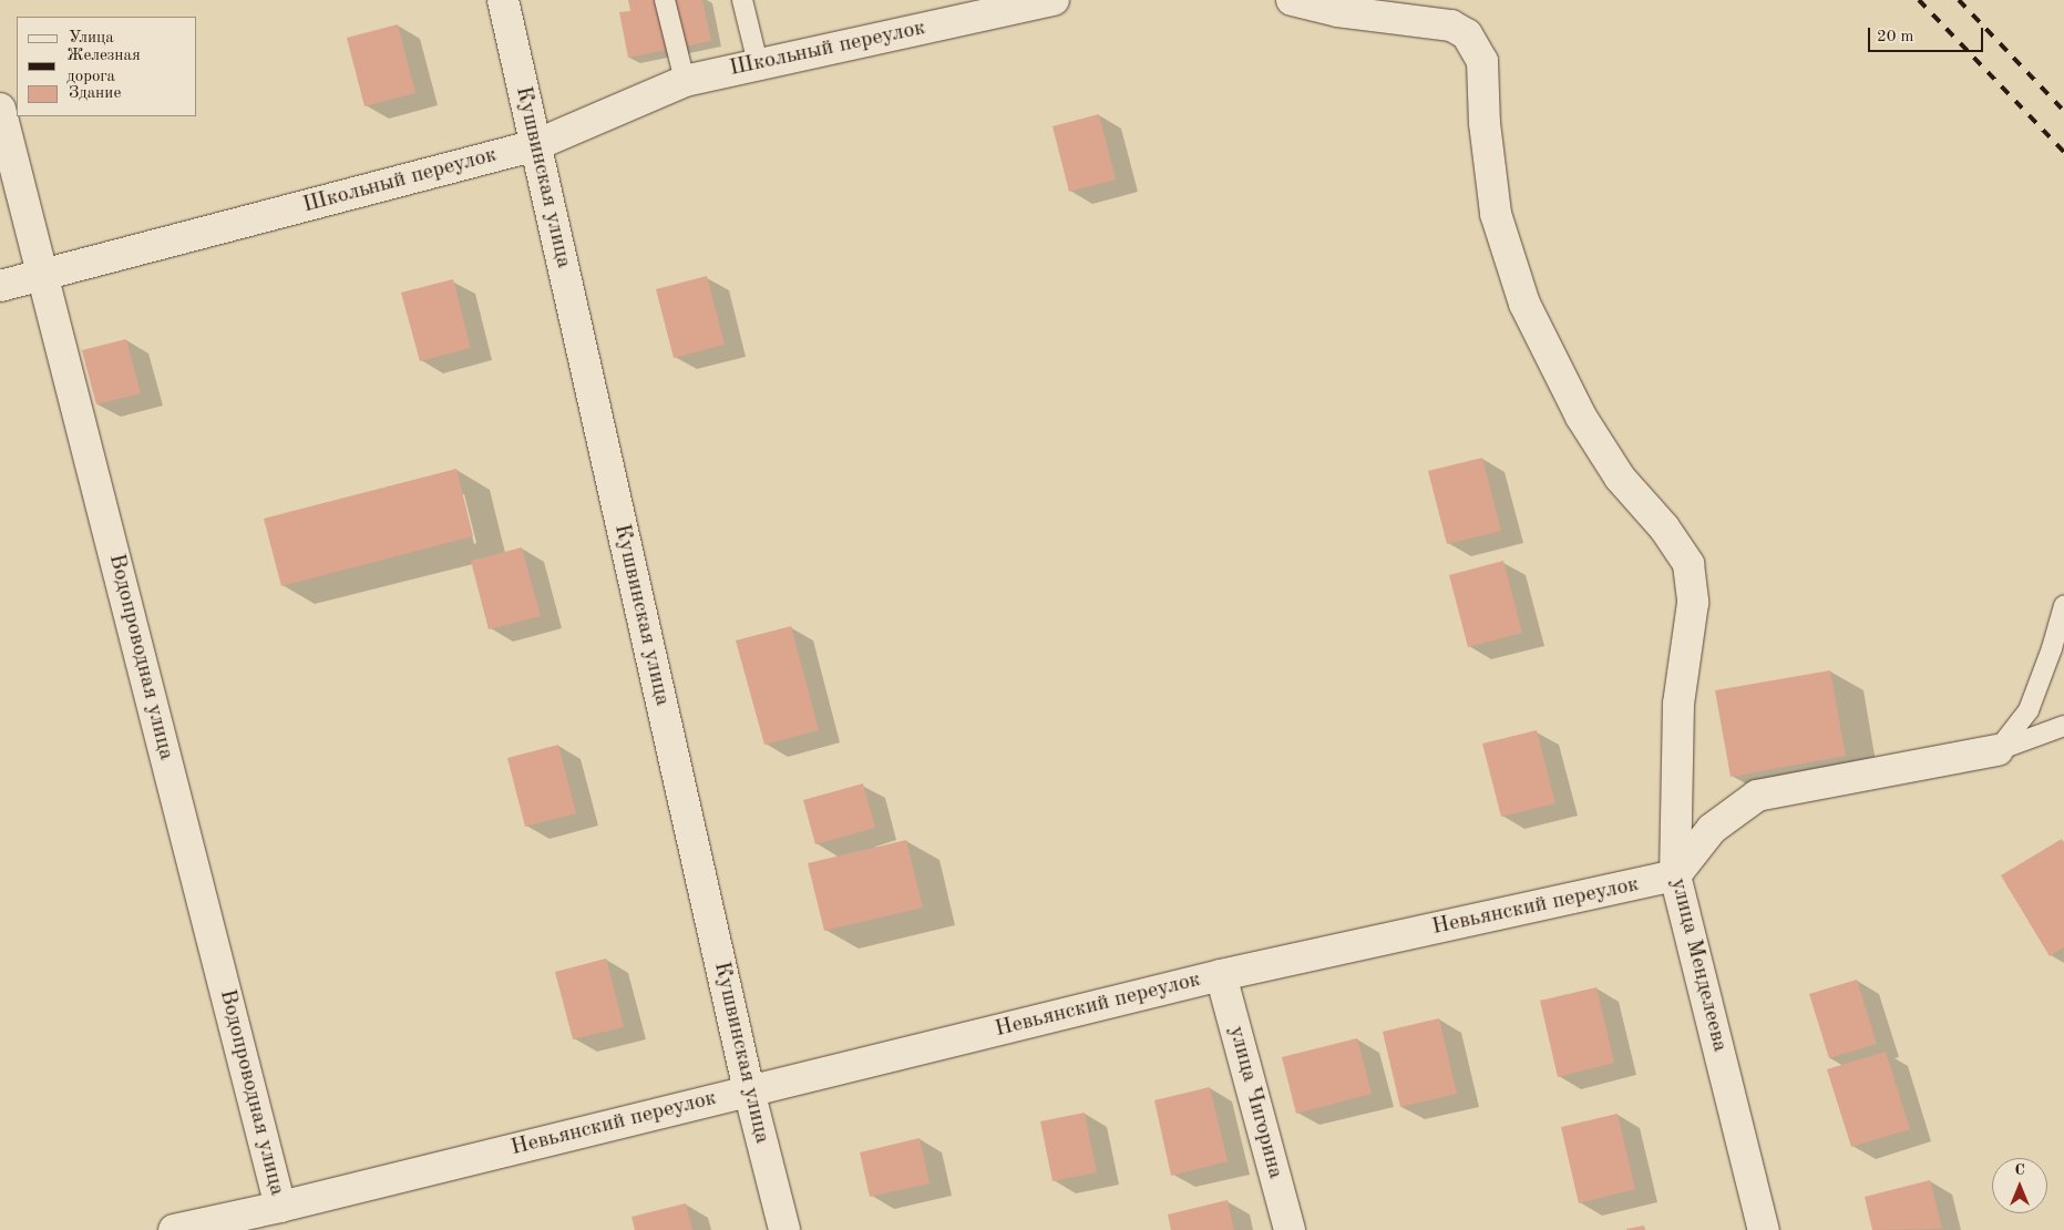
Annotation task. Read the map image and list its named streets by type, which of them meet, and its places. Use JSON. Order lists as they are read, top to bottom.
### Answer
{
  "streets": {
    "street": [
      "Школьный переулок",
      "Кушвинская улица",
      "Водопроводная улица",
      "Невьянский переулок",
      "улица Менделеева",
      "улица Чигорина"
    ]
  },
  "crossings": [
    ["Школьный переулок", "Кушвинская улица"],
    ["Школьный переулок", "Водопроводная улица"],
    ["Кушвинская улица", "Невьянский переулок"],
    ["Водопроводная улица", "Невьянский переулок"],
    ["Невьянский переулок", "улица Менделеева"],
    ["Невьянский переулок", "улица Чигорина"]
  ],
  "legend": ["Улица", "Железная дорога", "Здание"],
  "scale_bar": "20 m",
  "north": "top"
}
